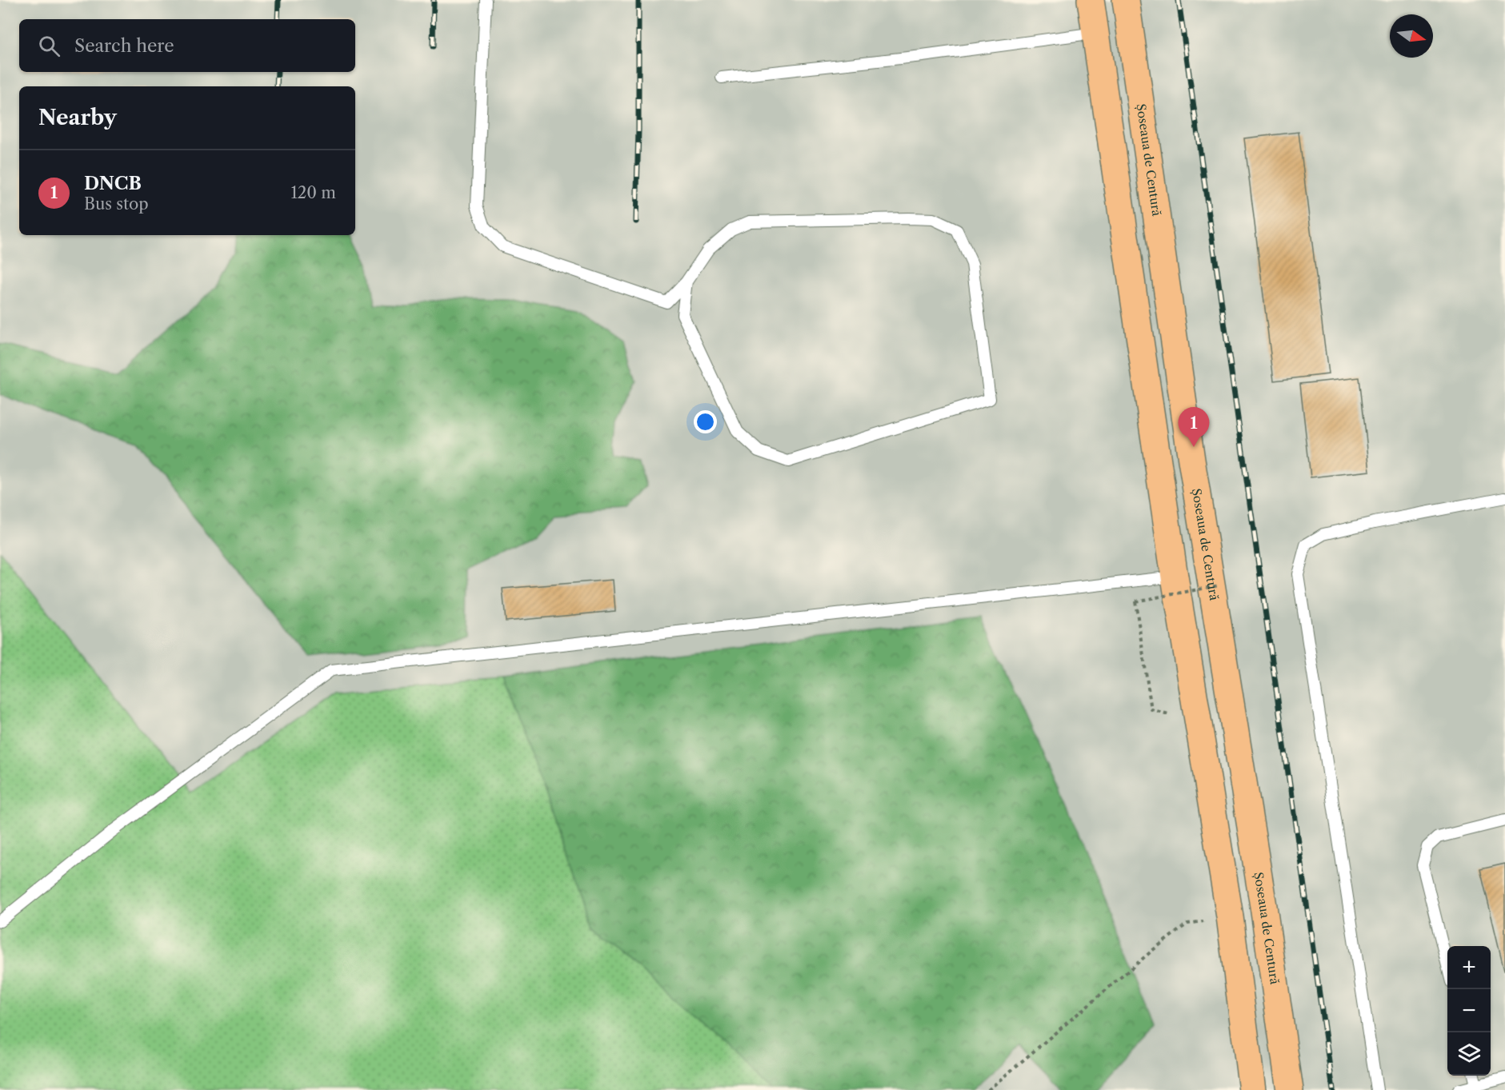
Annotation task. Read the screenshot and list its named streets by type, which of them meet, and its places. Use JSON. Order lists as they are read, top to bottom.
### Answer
{
  "streets": {
    "main road": ["Șoseaua de Centură"]
  },
  "north": "right",
  "page": {
    "search": "Search here",
    "heading": "Nearby",
    "list": [
      {
        "mark": "1",
        "name": "DNCB",
        "note": "Bus stop",
        "value": "120 m"
      }
    ],
    "pins": "1",
    "map_buttons": ["+", "−"]
  }
}
